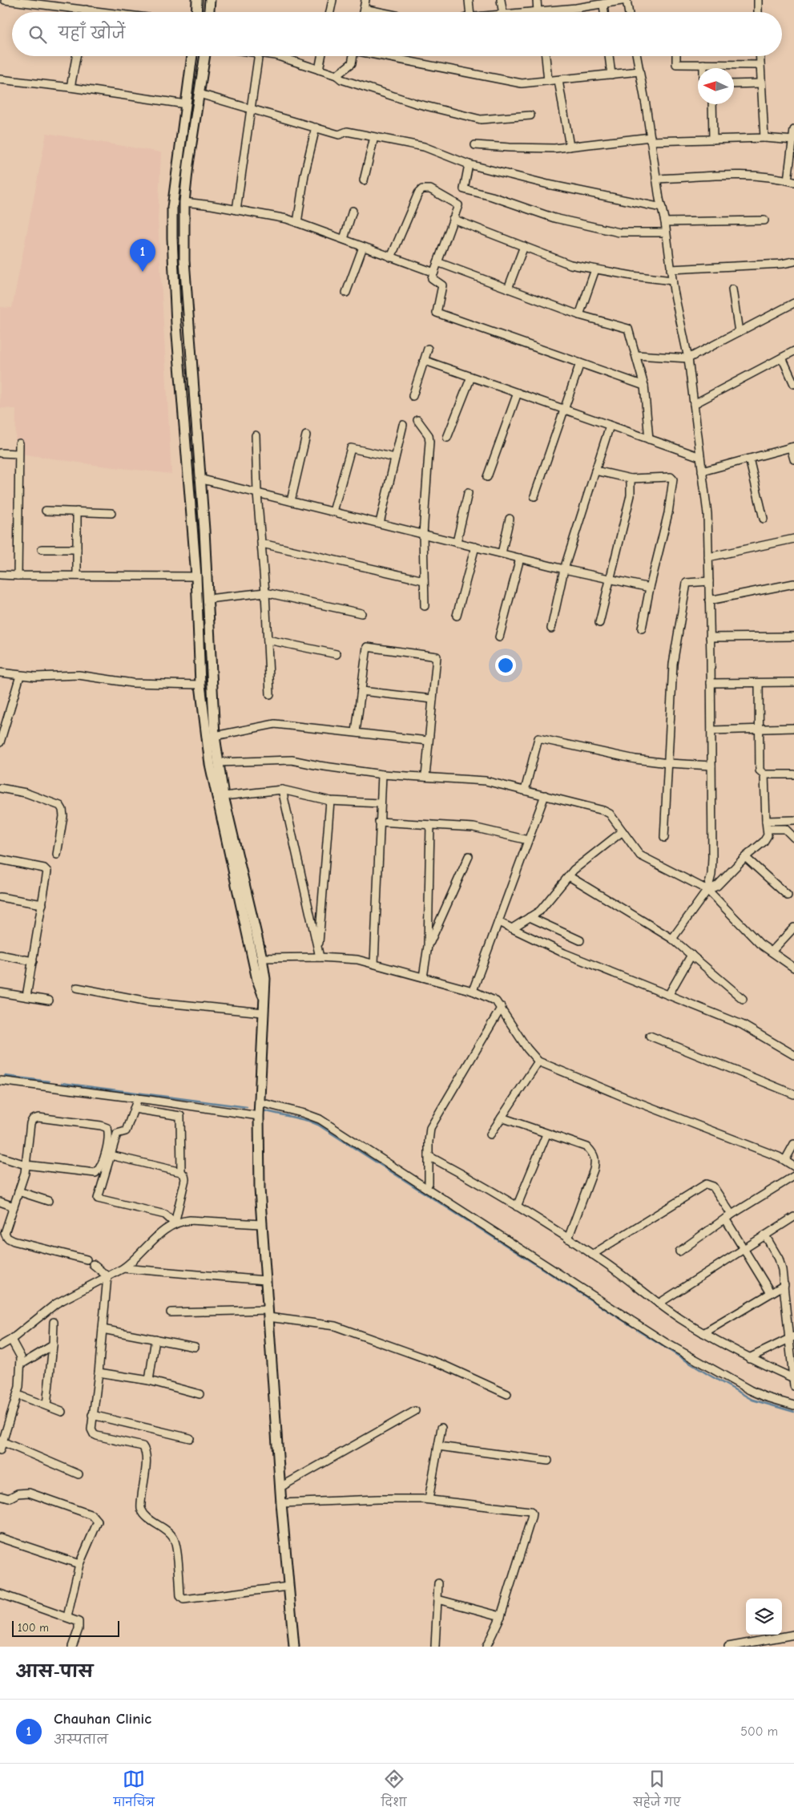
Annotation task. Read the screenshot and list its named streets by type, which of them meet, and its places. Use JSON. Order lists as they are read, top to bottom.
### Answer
{
  "scale_bar": "100 m",
  "north": "left",
  "page": {
    "search": "यहाँ खोजें",
    "pins": "1",
    "scale": "100 m",
    "heading": "आस-पास",
    "list": [
      {
        "mark": "1",
        "name": "Chauhan Clinic",
        "note": "अस्पताल",
        "value": "500 m"
      }
    ],
    "nav": ["मानचित्र", "दिशा", "सहेजे गए"]
  }
}
